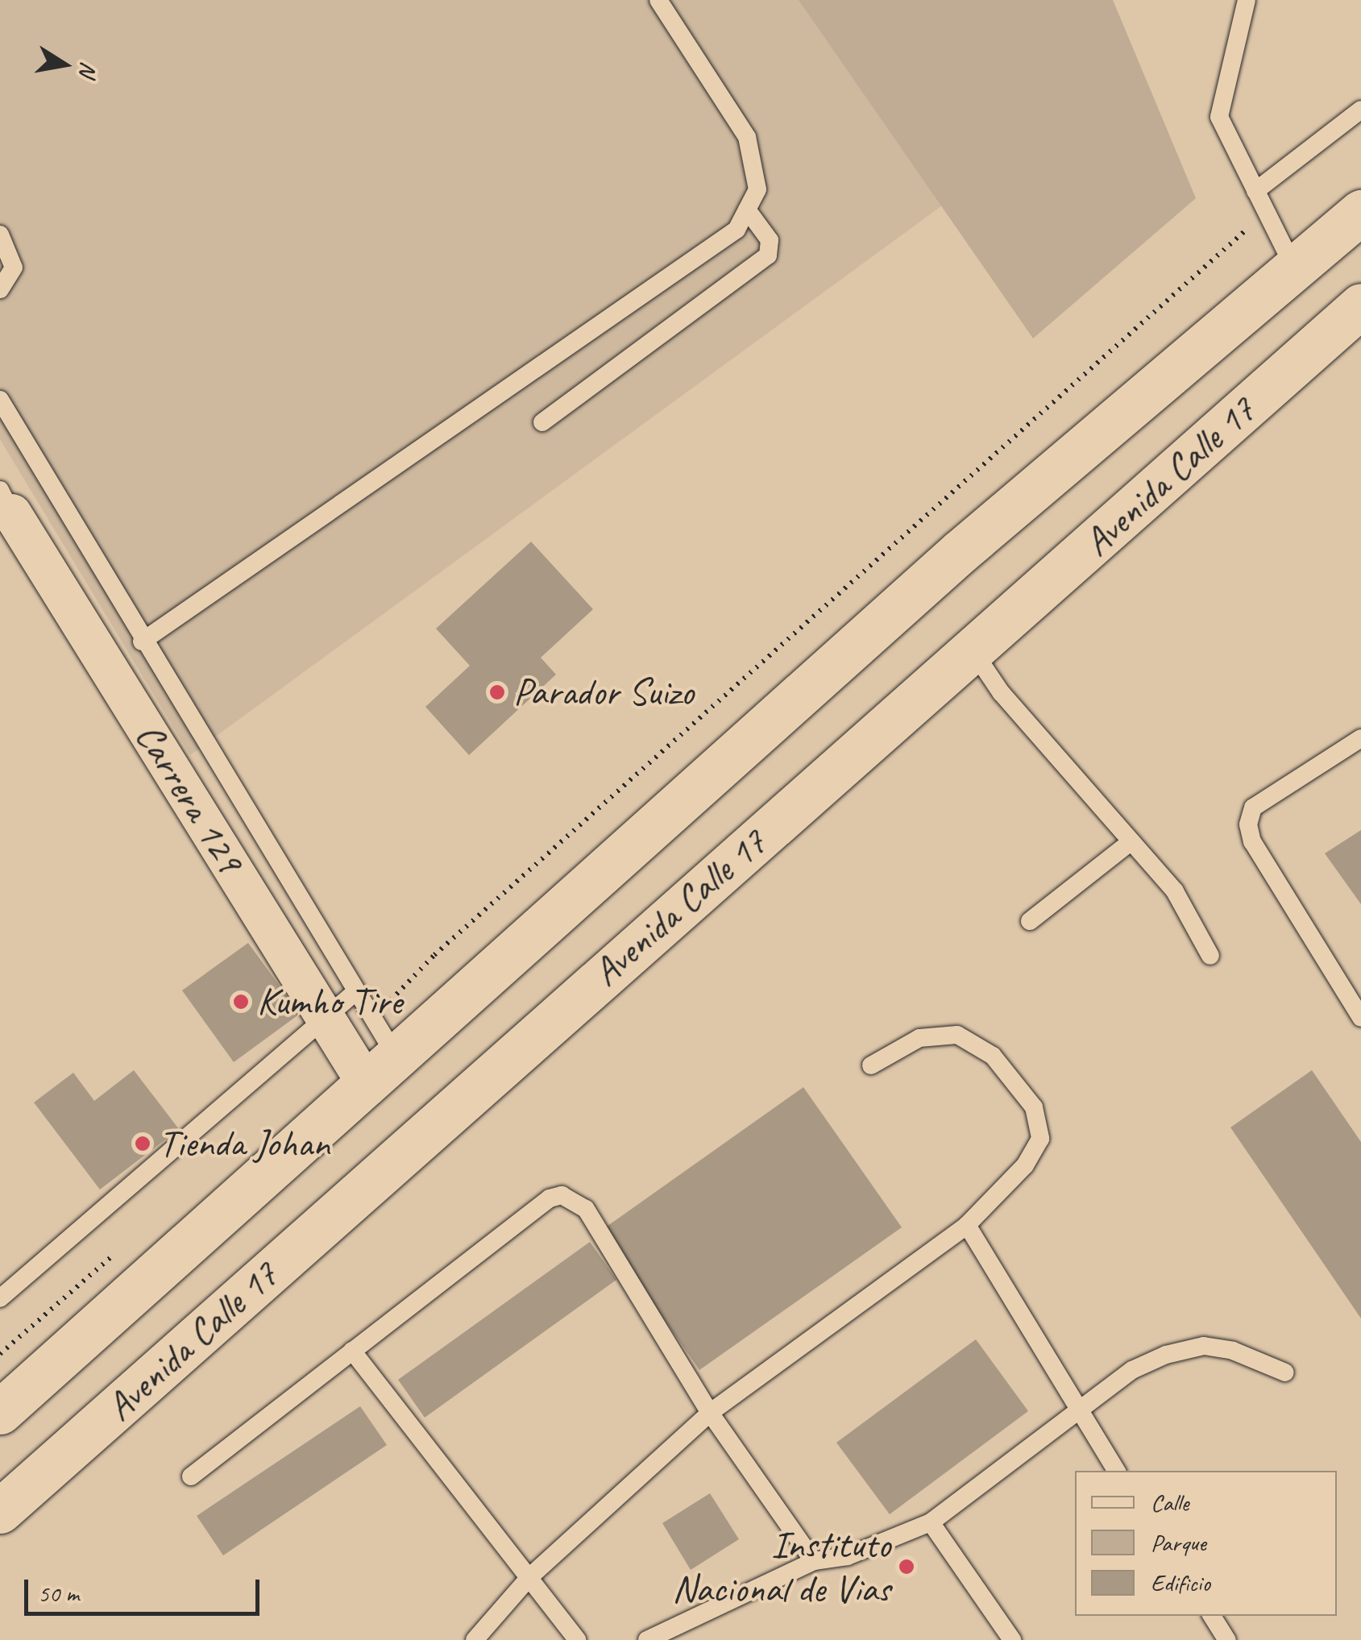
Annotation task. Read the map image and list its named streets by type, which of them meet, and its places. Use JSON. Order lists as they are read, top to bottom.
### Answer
{
  "streets": {
    "main road": ["Avenida Calle 17"],
    "street": ["Carrera 129"]
  },
  "crossings": [
    ["Avenida Calle 17", "Carrera 129"]
  ],
  "places": [
    "Parador Suizo",
    "Kumho Tire",
    "Tienda Johan",
    "Instituto Nacional de Vias"
  ],
  "legend": ["Calle", "Parque", "Edificio"],
  "scale_bar": "50 m",
  "north": "right"
}
